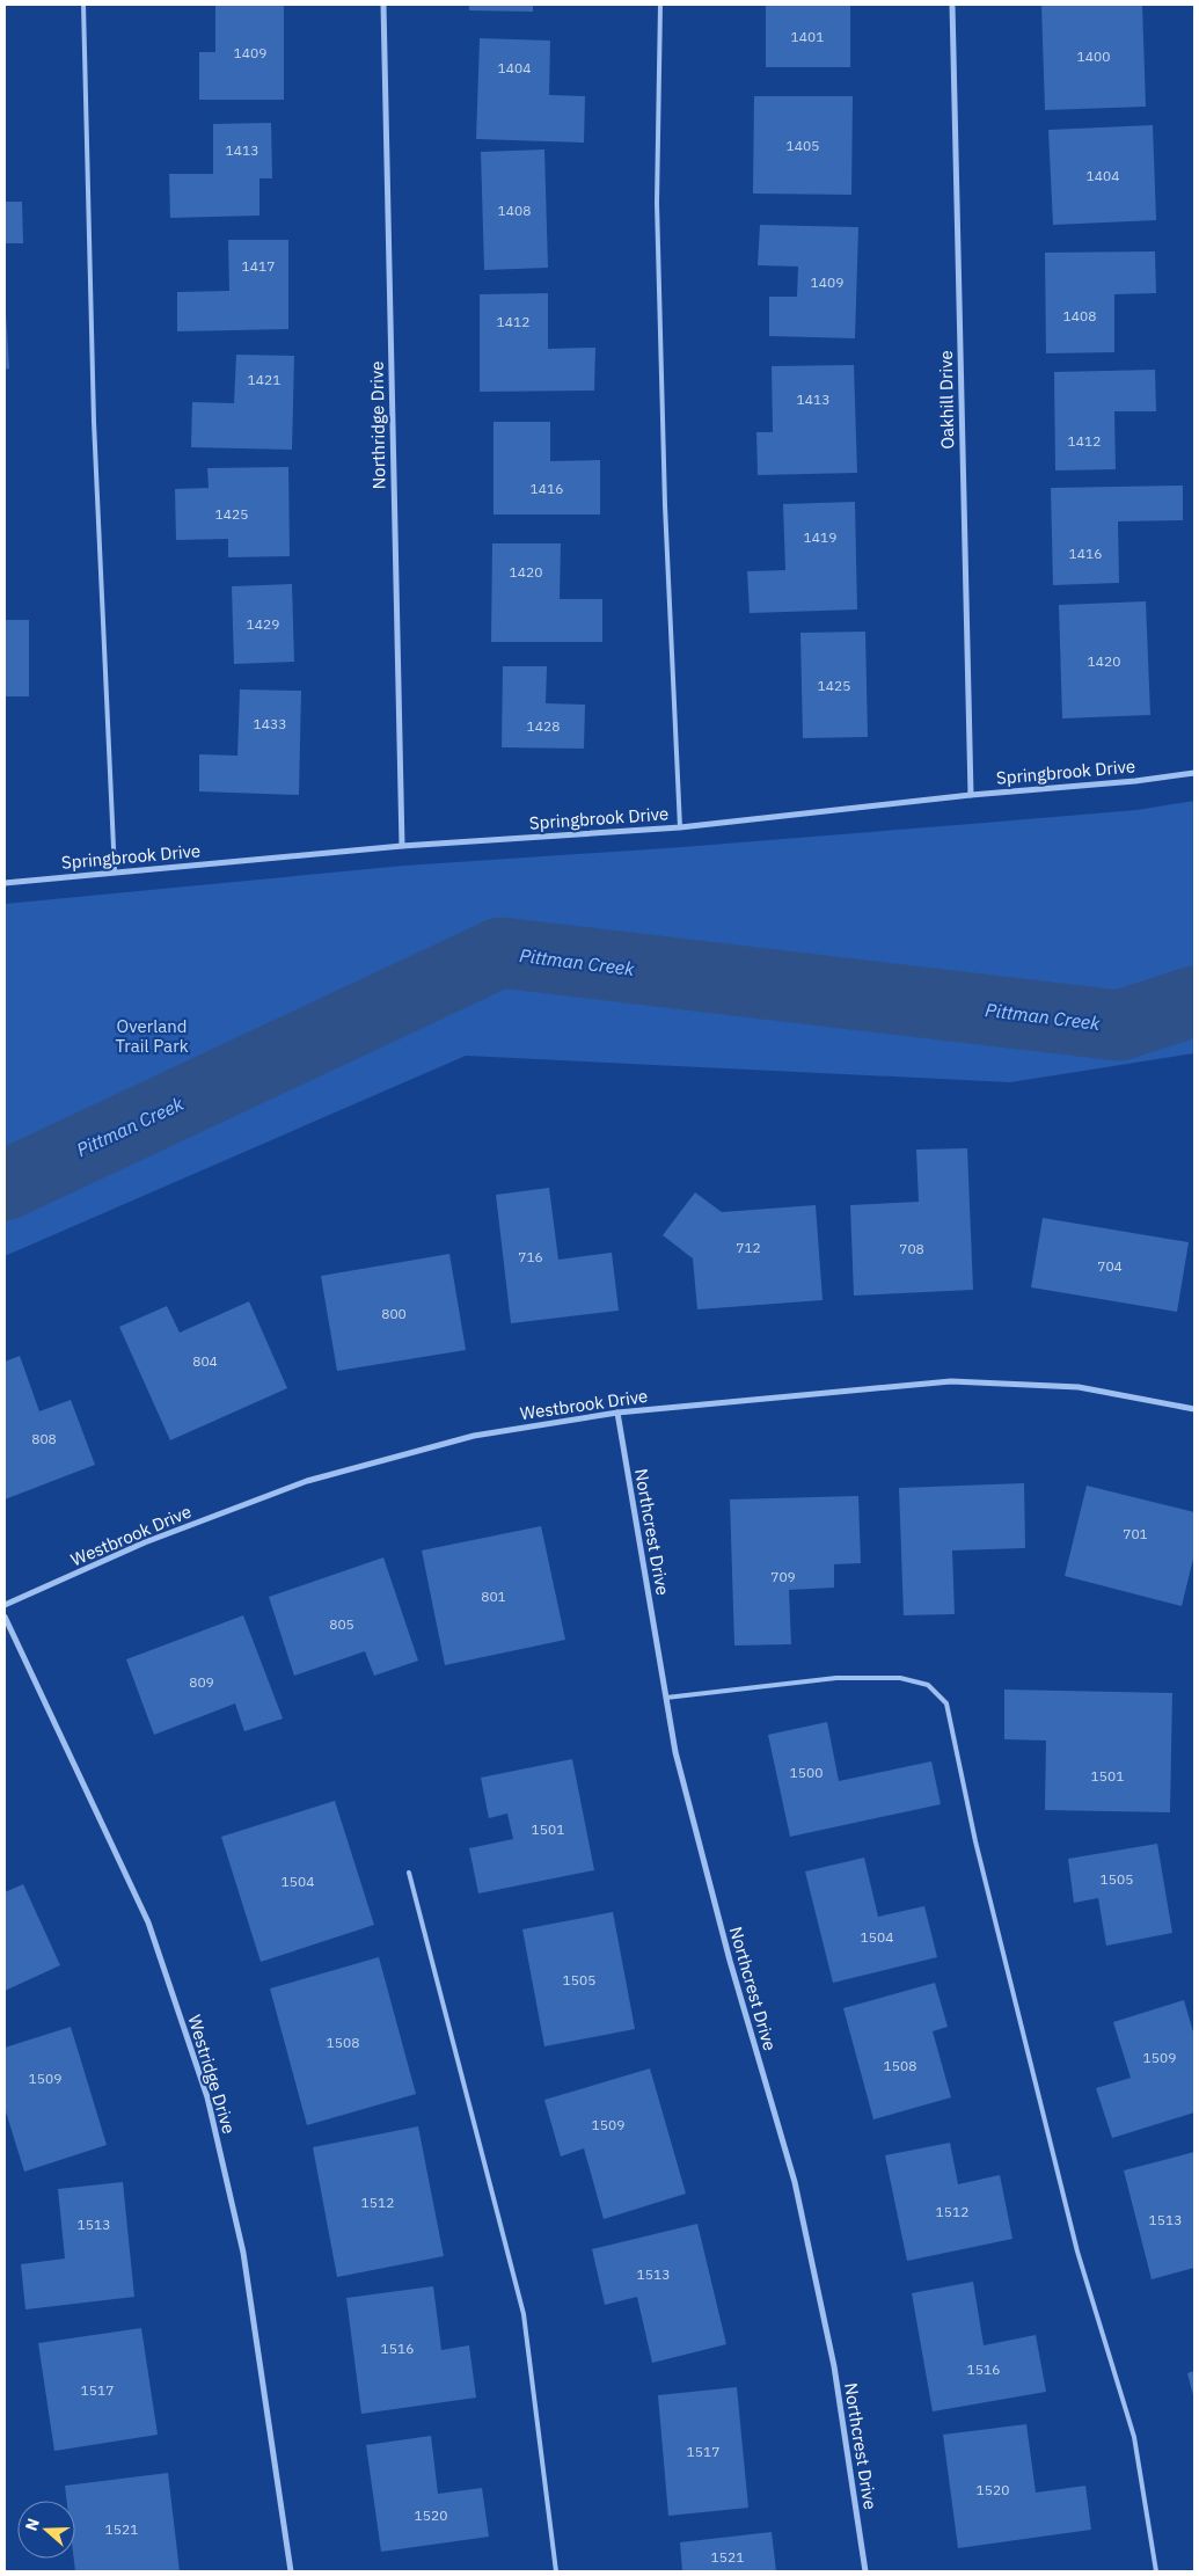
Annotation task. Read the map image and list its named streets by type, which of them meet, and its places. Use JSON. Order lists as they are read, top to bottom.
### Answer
{
  "streets": {
    "street": [
      "Oakhill Drive",
      "Northridge Drive",
      "Springbrook Drive",
      "Westbrook Drive",
      "Northcrest Drive",
      "Westridge Drive"
    ]
  },
  "crossings": [
    ["Oakhill Drive", "Springbrook Drive"],
    ["Northridge Drive", "Springbrook Drive"],
    ["Westbrook Drive", "Northcrest Drive"]
  ],
  "water": ["Pittman Creek"],
  "parks": ["Overland Trail Park"],
  "house_numbers": [
    "1401",
    "1409",
    "1400",
    "1404",
    "1405",
    "1413",
    "1404",
    "1408",
    "1417",
    "1409",
    "1408",
    "1412",
    "1421",
    "1413",
    "1412",
    "1416",
    "1425",
    "1419",
    "1416",
    "1420",
    "1429",
    "1420",
    "1425",
    "1433",
    "1428",
    "712",
    "708",
    "716",
    "704",
    "800",
    "804",
    "808",
    "701",
    "709",
    "801",
    "805",
    "809",
    "1500",
    "1501",
    "1501",
    "1505",
    "1504",
    "1504",
    "1505",
    "1508",
    "1509",
    "1508",
    "1509",
    "1509",
    "1512",
    "1512",
    "1513",
    "1513",
    "1513",
    "1516",
    "1516",
    "1517",
    "1517",
    "1520",
    "1520",
    "1521",
    "1521"
  ],
  "north": "left"
}
